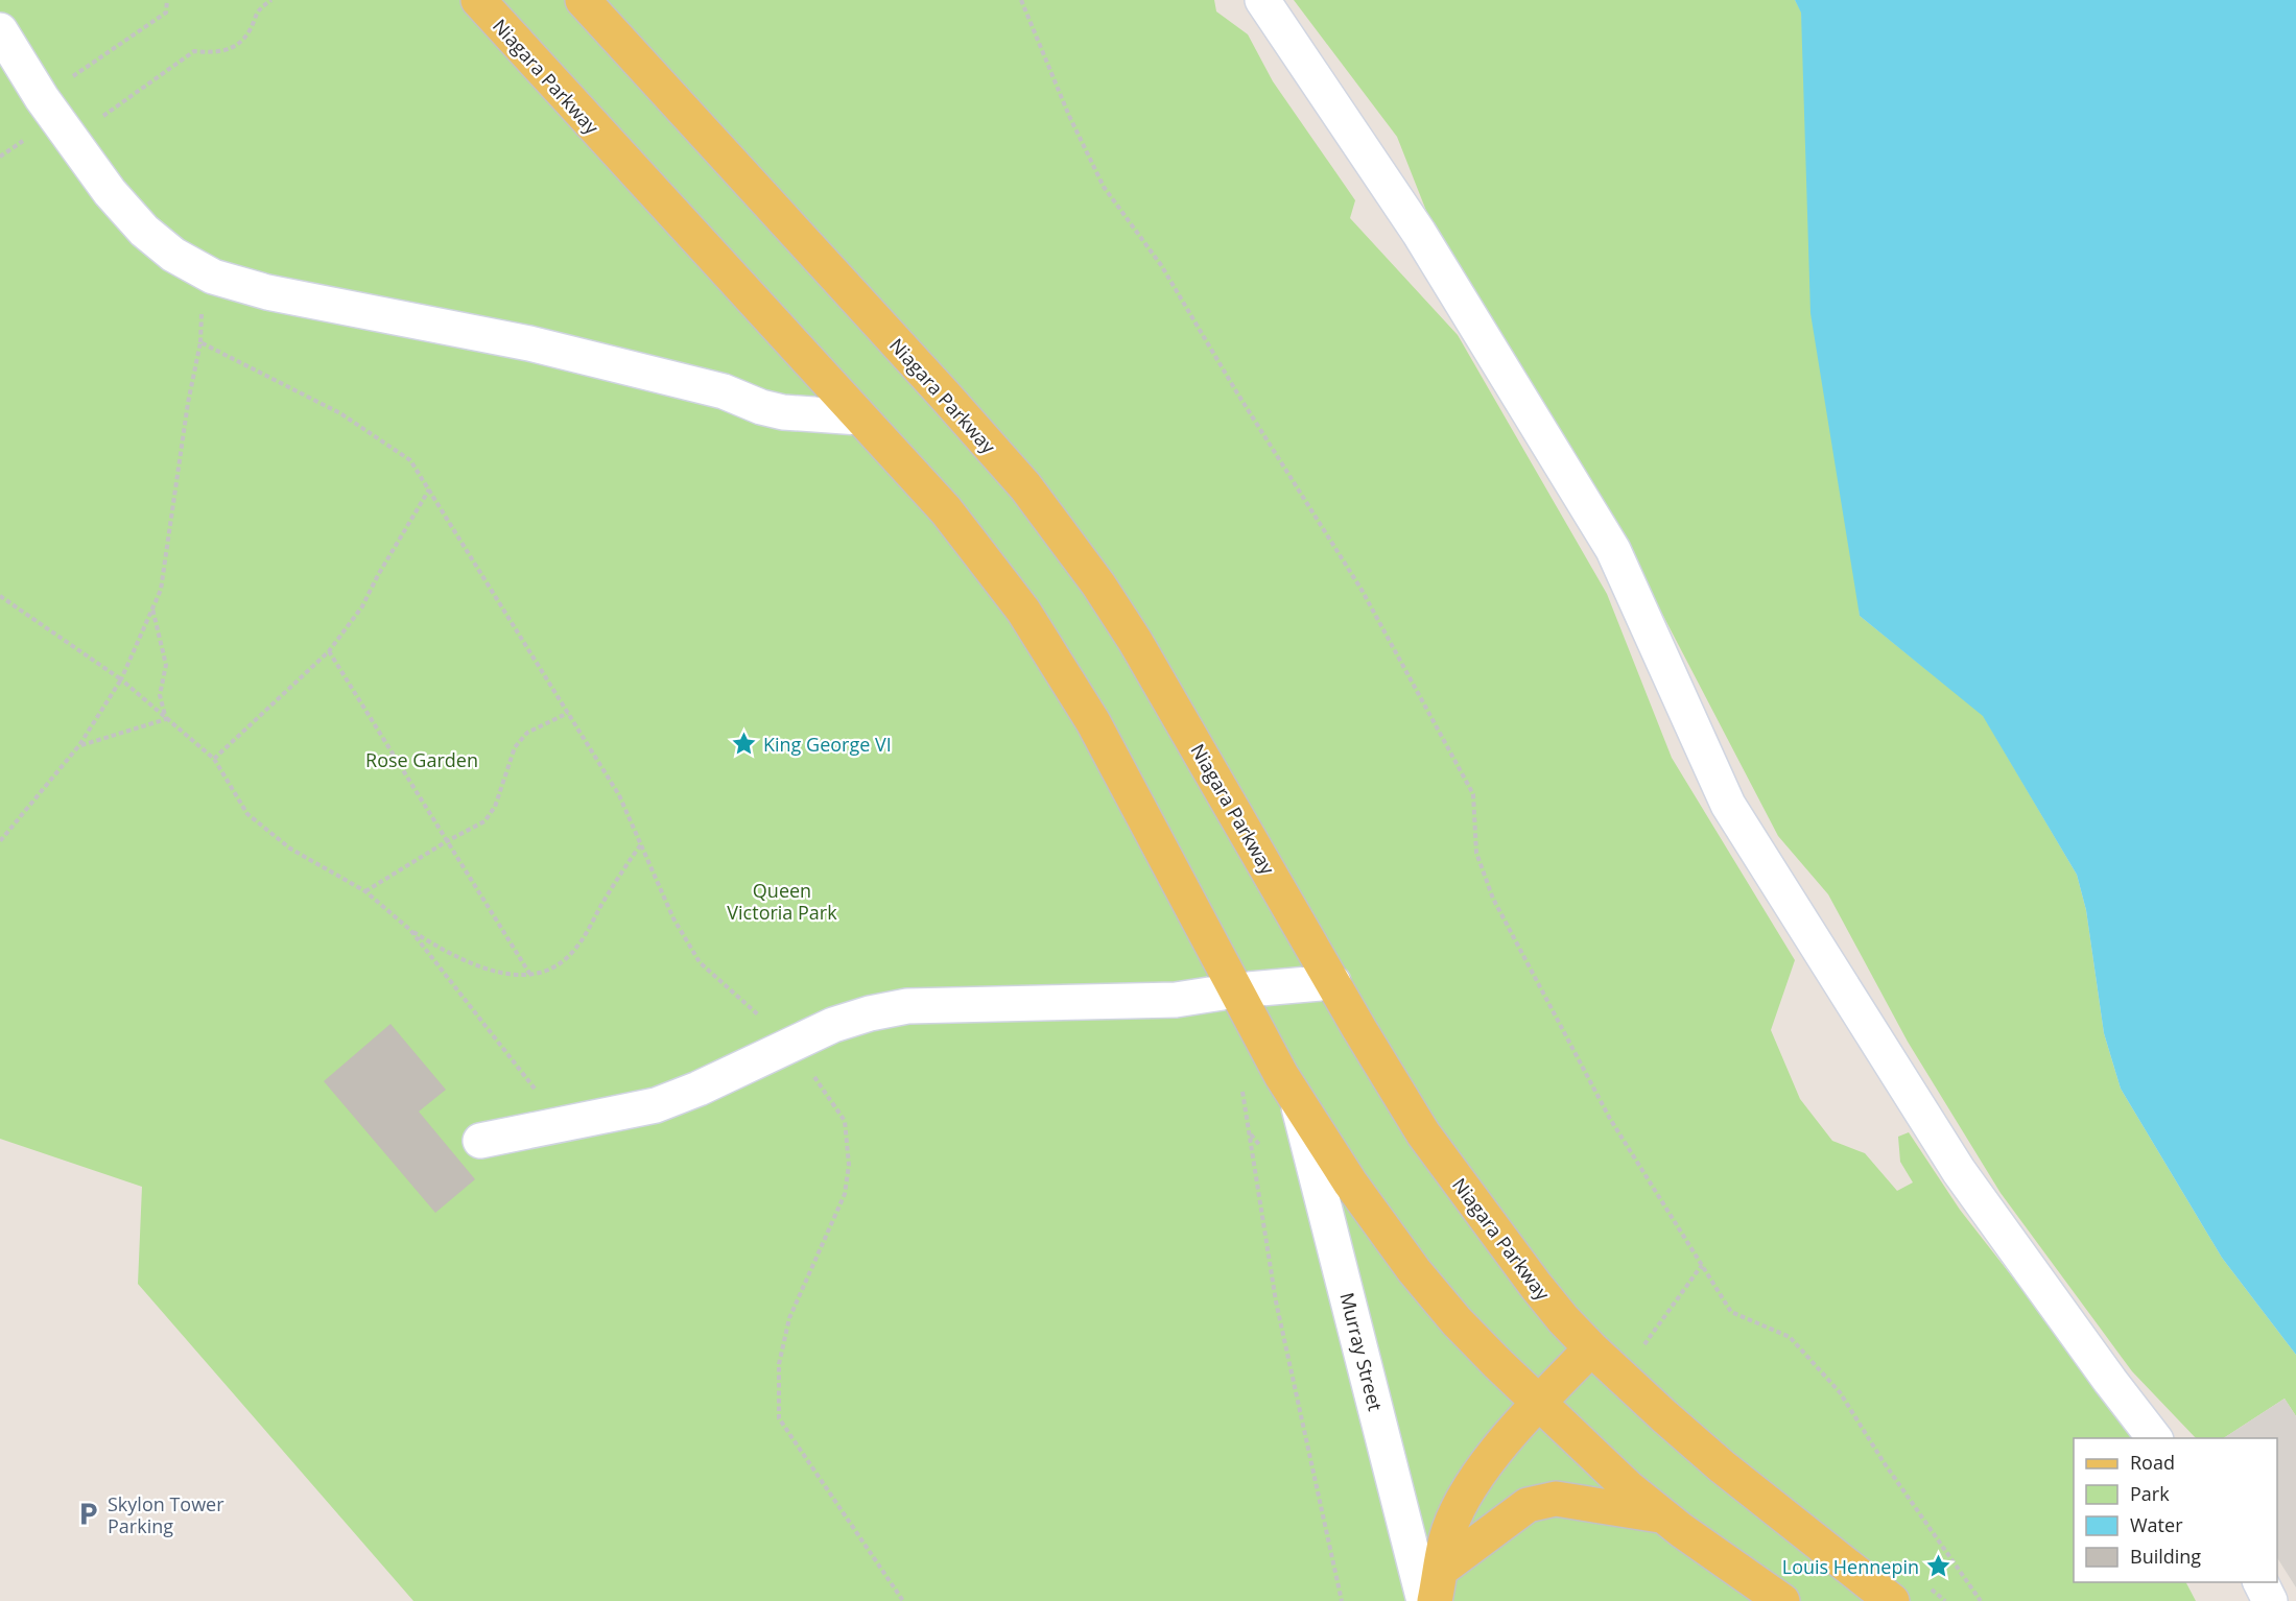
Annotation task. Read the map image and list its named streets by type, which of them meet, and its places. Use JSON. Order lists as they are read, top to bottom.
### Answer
{
  "streets": {
    "main road": ["Niagara Parkway"],
    "street": ["Murray Street"]
  },
  "crossings": [
    ["Niagara Parkway", "Murray Street"]
  ],
  "parks": ["Rose Garden", "Queen Victoria Park"],
  "places": {
    "place": ["King George VI", "Louis Hennepin"],
    "parking": ["Skylon Tower Parking"]
  },
  "legend": [
    "Road",
    "Park",
    "Water",
    "Building"
  ]
}
